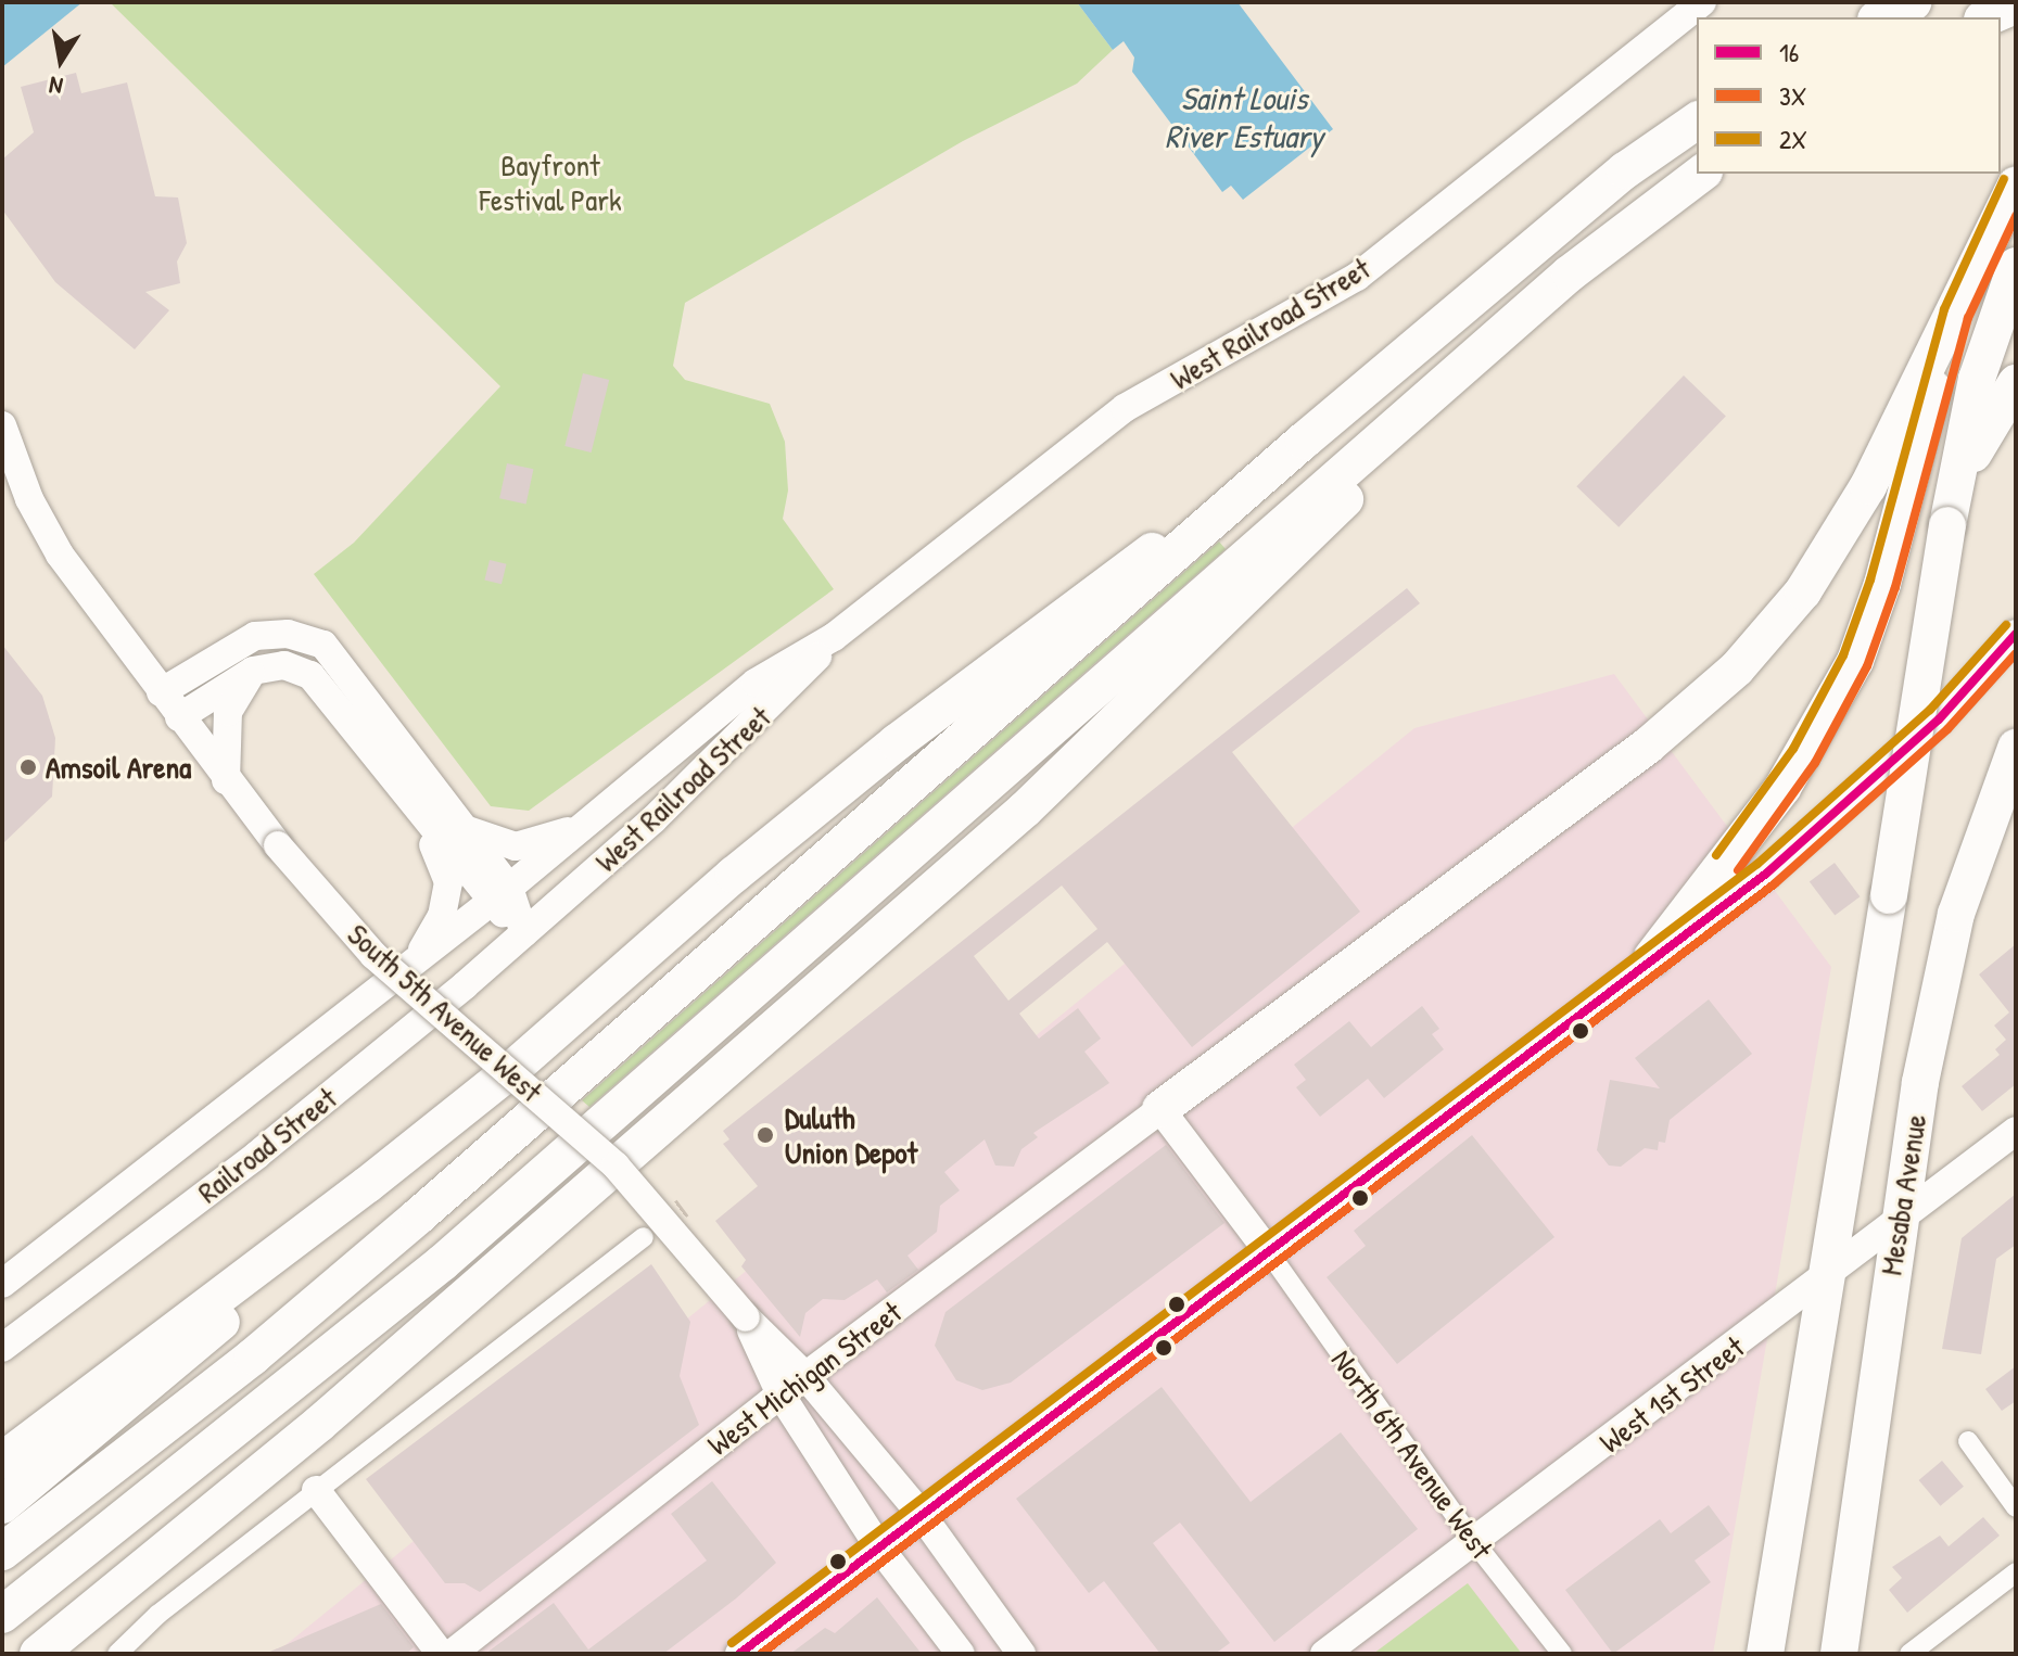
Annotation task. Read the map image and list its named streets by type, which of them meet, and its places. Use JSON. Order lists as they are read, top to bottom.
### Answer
{
  "streets": {
    "highway": ["Mesaba Avenue"],
    "street": [
      "West Railroad Street",
      "South 5th Avenue West",
      "Railroad Street",
      "West Michigan Street",
      "West 1st Street",
      "North 6th Avenue West"
    ]
  },
  "crossings": [
    ["West Railroad Street", "Railroad Street"],
    ["South 5th Avenue West", "West Michigan Street"],
    ["Mesaba Avenue", "West 1st Street"],
    ["West 1st Street", "North 6th Avenue West"]
  ],
  "water": ["Saint Louis River Estuary"],
  "parks": ["Bayfront Festival Park"],
  "places": ["Amsoil Arena", "Duluth Union Depot"],
  "lines": ["transit line 2X", "transit line 3X", "transit line 16"],
  "legend": ["16", "3X", "2X"],
  "north": "bottom"
}
